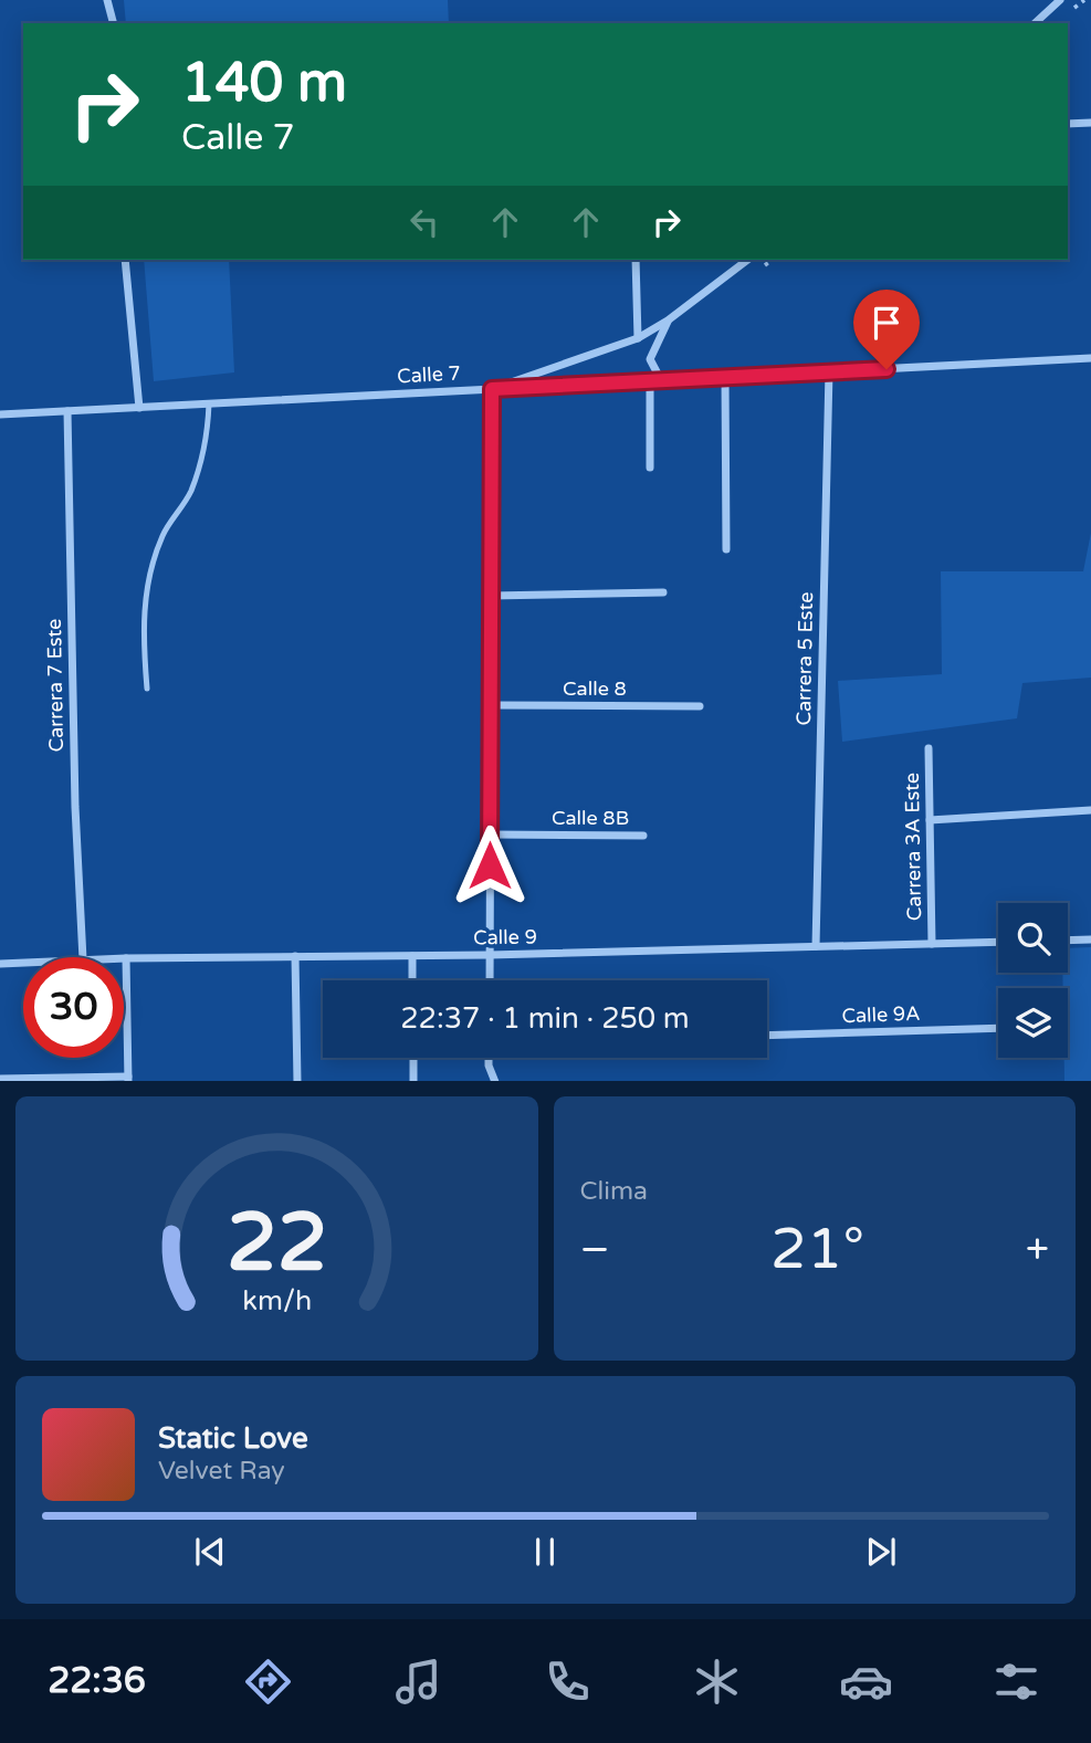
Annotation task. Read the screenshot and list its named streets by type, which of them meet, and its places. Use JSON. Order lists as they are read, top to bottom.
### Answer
{
  "streets": {
    "street": [
      "Calle 7",
      "Carrera 5 Este",
      "Carrera 7 Este",
      "Calle 8",
      "Calle 8B",
      "Carrera 3A Este",
      "Calle 9",
      "Calle 9A"
    ]
  },
  "crossings": [
    ["Calle 7", "Carrera 5 Este"],
    ["Calle 7", "Carrera 7 Este"],
    ["Carrera 5 Este", "Calle 9"],
    ["Carrera 3A Este", "Calle 9"]
  ],
  "page": {
    "turn": ["140 m", "Calle 7"],
    "limit": "30",
    "trip": "22:37 · 1 min · 250 m",
    "tile": "Clima",
    "heat": ["−", "21°", "+"],
    "song": ["Static Love", "Velvet Ray"],
    "tabs": "22:36",
    "gauge": ["22", "km/h"]
  }
}
